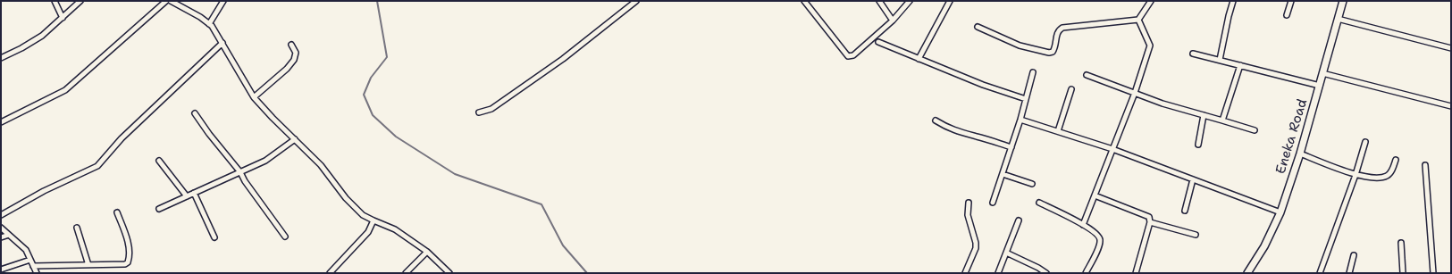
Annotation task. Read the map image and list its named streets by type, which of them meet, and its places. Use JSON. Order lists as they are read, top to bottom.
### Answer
{
  "streets": {
    "main road": ["Eneka Road"]
  }
}
